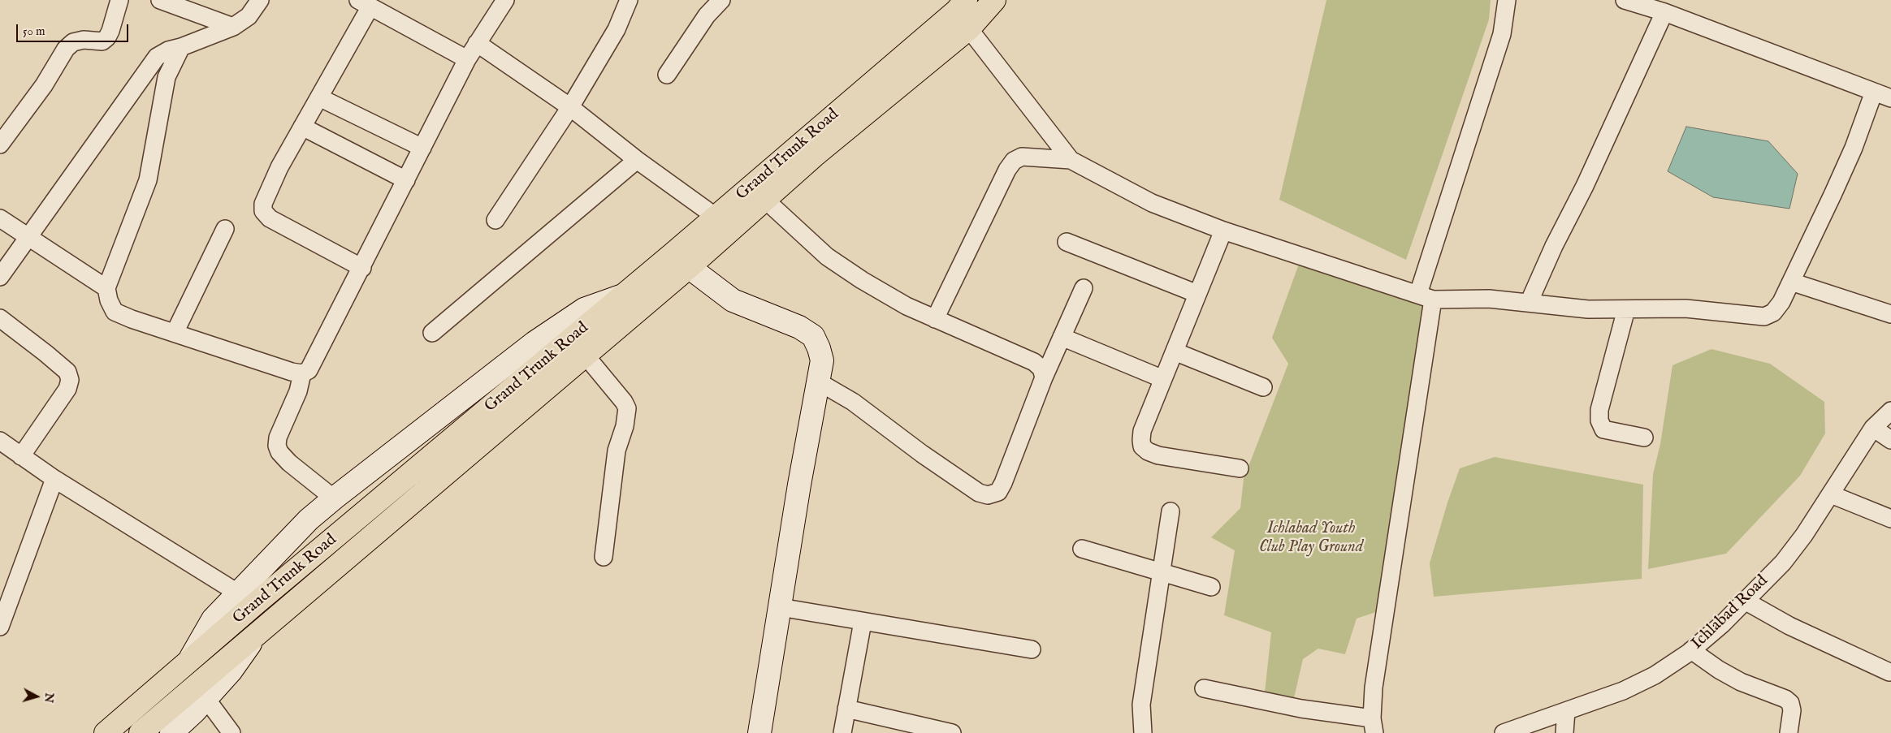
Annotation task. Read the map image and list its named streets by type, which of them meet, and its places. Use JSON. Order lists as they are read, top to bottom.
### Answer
{
  "streets": {
    "highway": ["Grand Trunk Road"],
    "street": ["Ichlabad Road"]
  },
  "parks": ["Ichlabad Youth Club Play Ground"],
  "scale_bar": "50 m",
  "north": "right"
}
